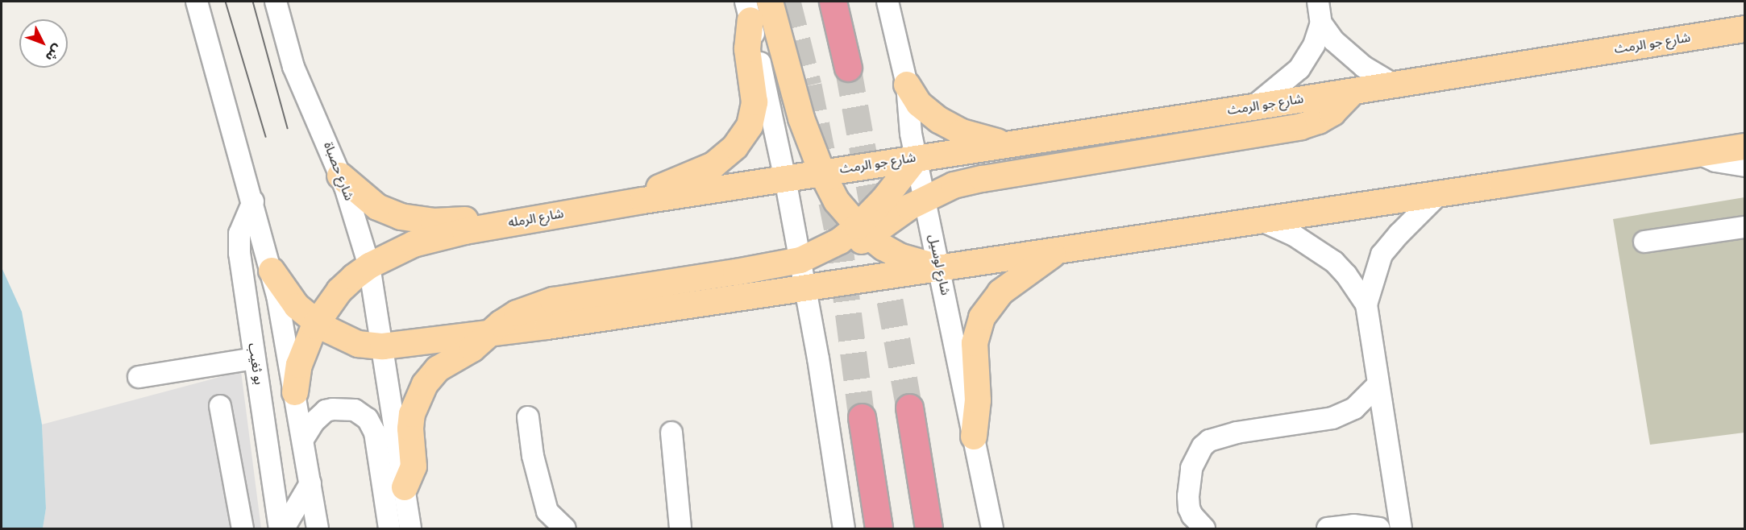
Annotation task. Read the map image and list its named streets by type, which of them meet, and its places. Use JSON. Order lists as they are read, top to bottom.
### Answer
{
  "streets": {
    "main road": ["شارع جو الرمث", "شارع الرمله"],
    "street": ["شارع حصباة", "شارع لوسيل", "بو ثغيب"]
  },
  "crossings": [
    ["شارع جو الرمث", "شارع الرمله"],
    ["شارع جو الرمث", "شارع لوسيل"],
    ["شارع حصباة", "شارع الرمله"]
  ],
  "north": "bottom right"
}
